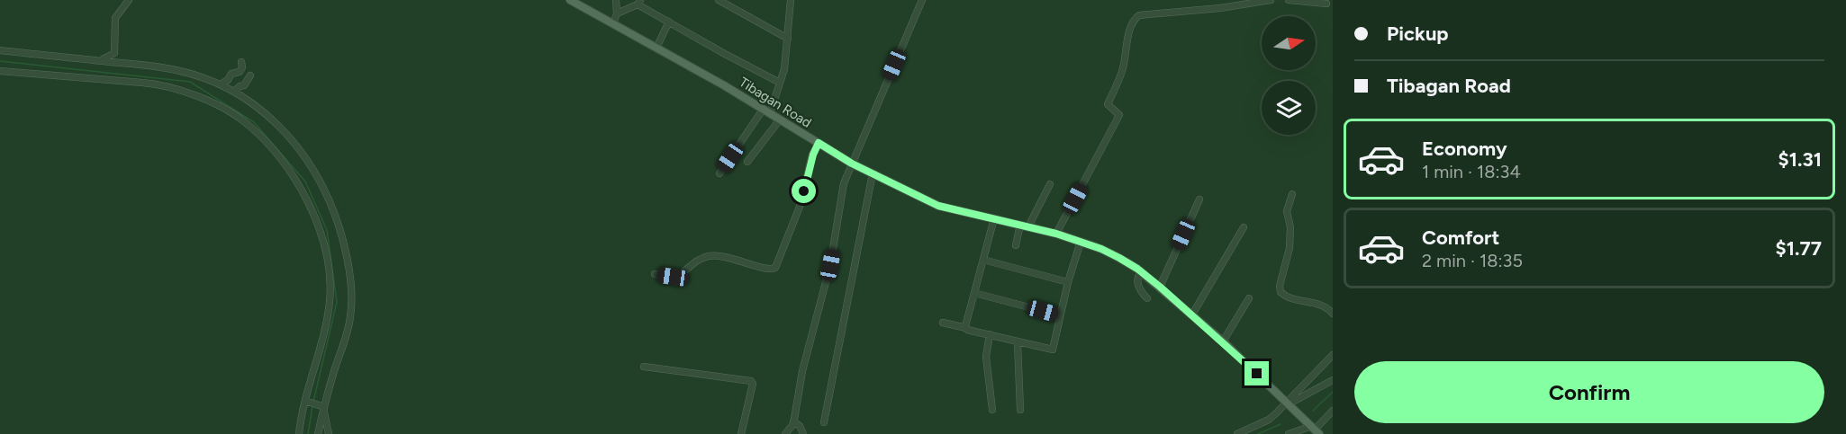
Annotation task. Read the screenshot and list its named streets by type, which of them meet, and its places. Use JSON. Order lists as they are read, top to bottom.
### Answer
{
  "streets": {
    "main road": ["Tibagan Road"]
  },
  "north": "right",
  "page": {
    "banner": ["Pickup", "Tibagan Road"],
    "list": [
      {
        "name": "Economy",
        "note": "1 min · 18:34",
        "value": "$1.31"
      },
      {
        "name": "Comfort",
        "note": "2 min · 18:35",
        "value": "$1.77"
      }
    ],
    "buttons": "Confirm"
  }
}
